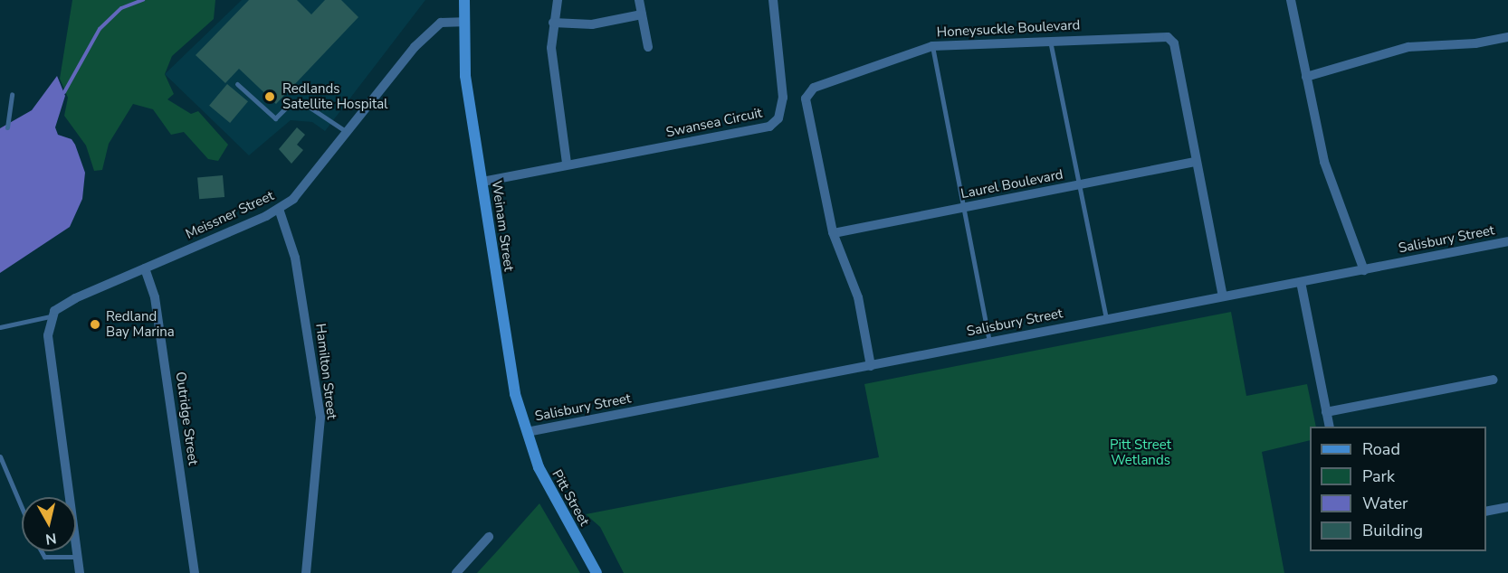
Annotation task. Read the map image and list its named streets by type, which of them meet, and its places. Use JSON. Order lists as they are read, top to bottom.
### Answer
{
  "streets": {
    "street": [
      "Honeysuckle Boulevard",
      "Swansea Circuit",
      "Laurel Boulevard",
      "Meissner Street",
      "Weinam Street",
      "Salisbury Street",
      "Hamilton Street",
      "Outridge Street",
      "Pitt Street"
    ]
  },
  "crossings": [
    ["Honeysuckle Boulevard", "Laurel Boulevard"],
    ["Honeysuckle Boulevard", "Salisbury Street"],
    ["Swansea Circuit", "Weinam Street"],
    ["Meissner Street", "Weinam Street"],
    ["Meissner Street", "Hamilton Street"],
    ["Meissner Street", "Outridge Street"],
    ["Weinam Street", "Salisbury Street"],
    ["Weinam Street", "Pitt Street"],
    ["Salisbury Street", "Pitt Street"]
  ],
  "parks": ["Pitt Street Wetlands"],
  "places": ["Redlands Satellite Hospital", "Redland Bay Marina"],
  "legend": [
    "Road",
    "Park",
    "Water",
    "Building"
  ],
  "north": "bottom"
}
